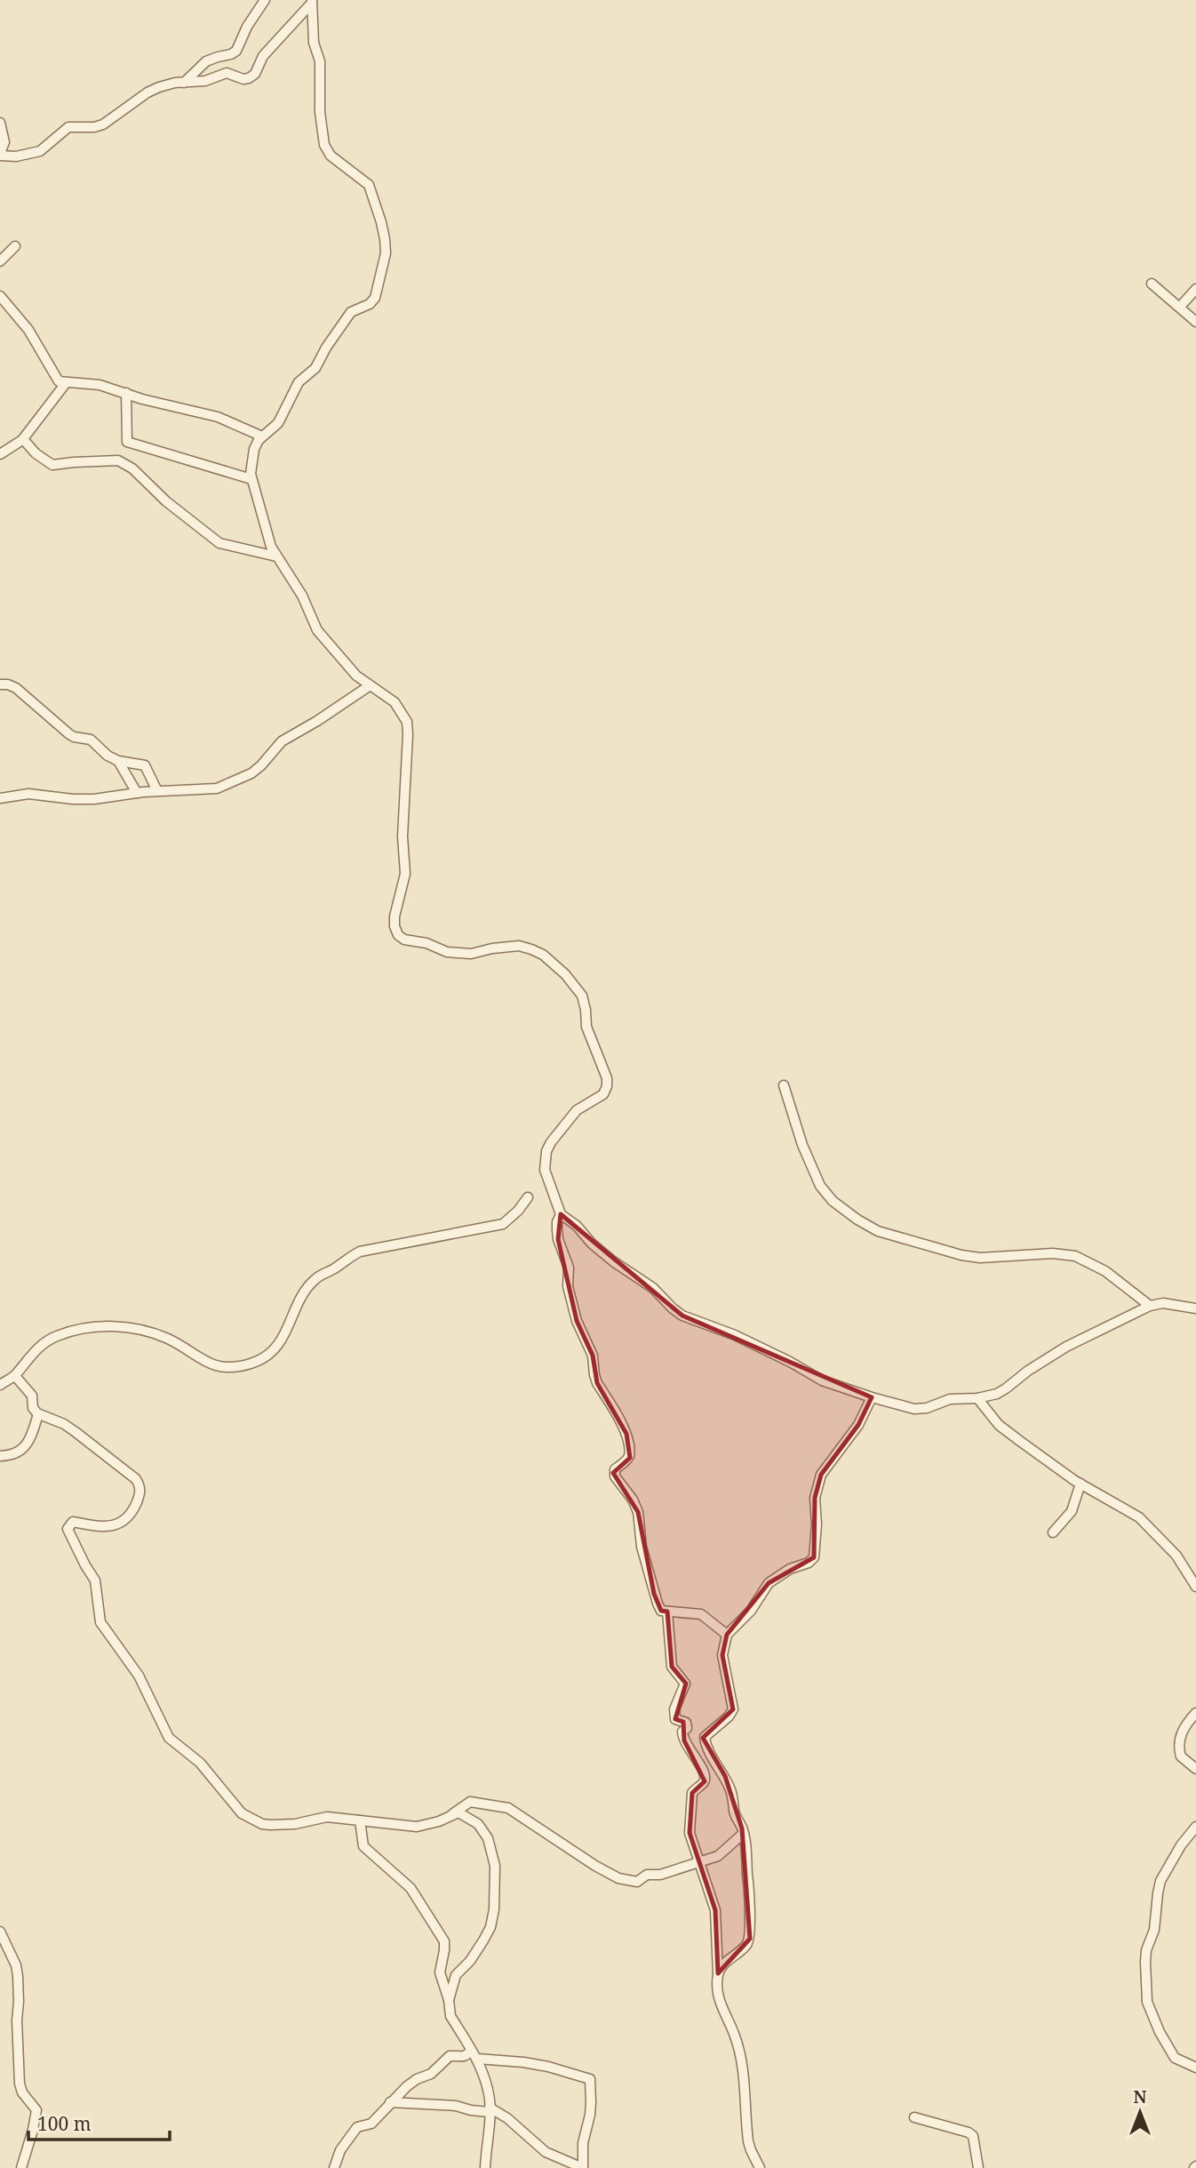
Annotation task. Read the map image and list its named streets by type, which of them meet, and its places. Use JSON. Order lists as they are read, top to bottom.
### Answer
{
  "scale_bar": "100 m",
  "north": "top"
}
